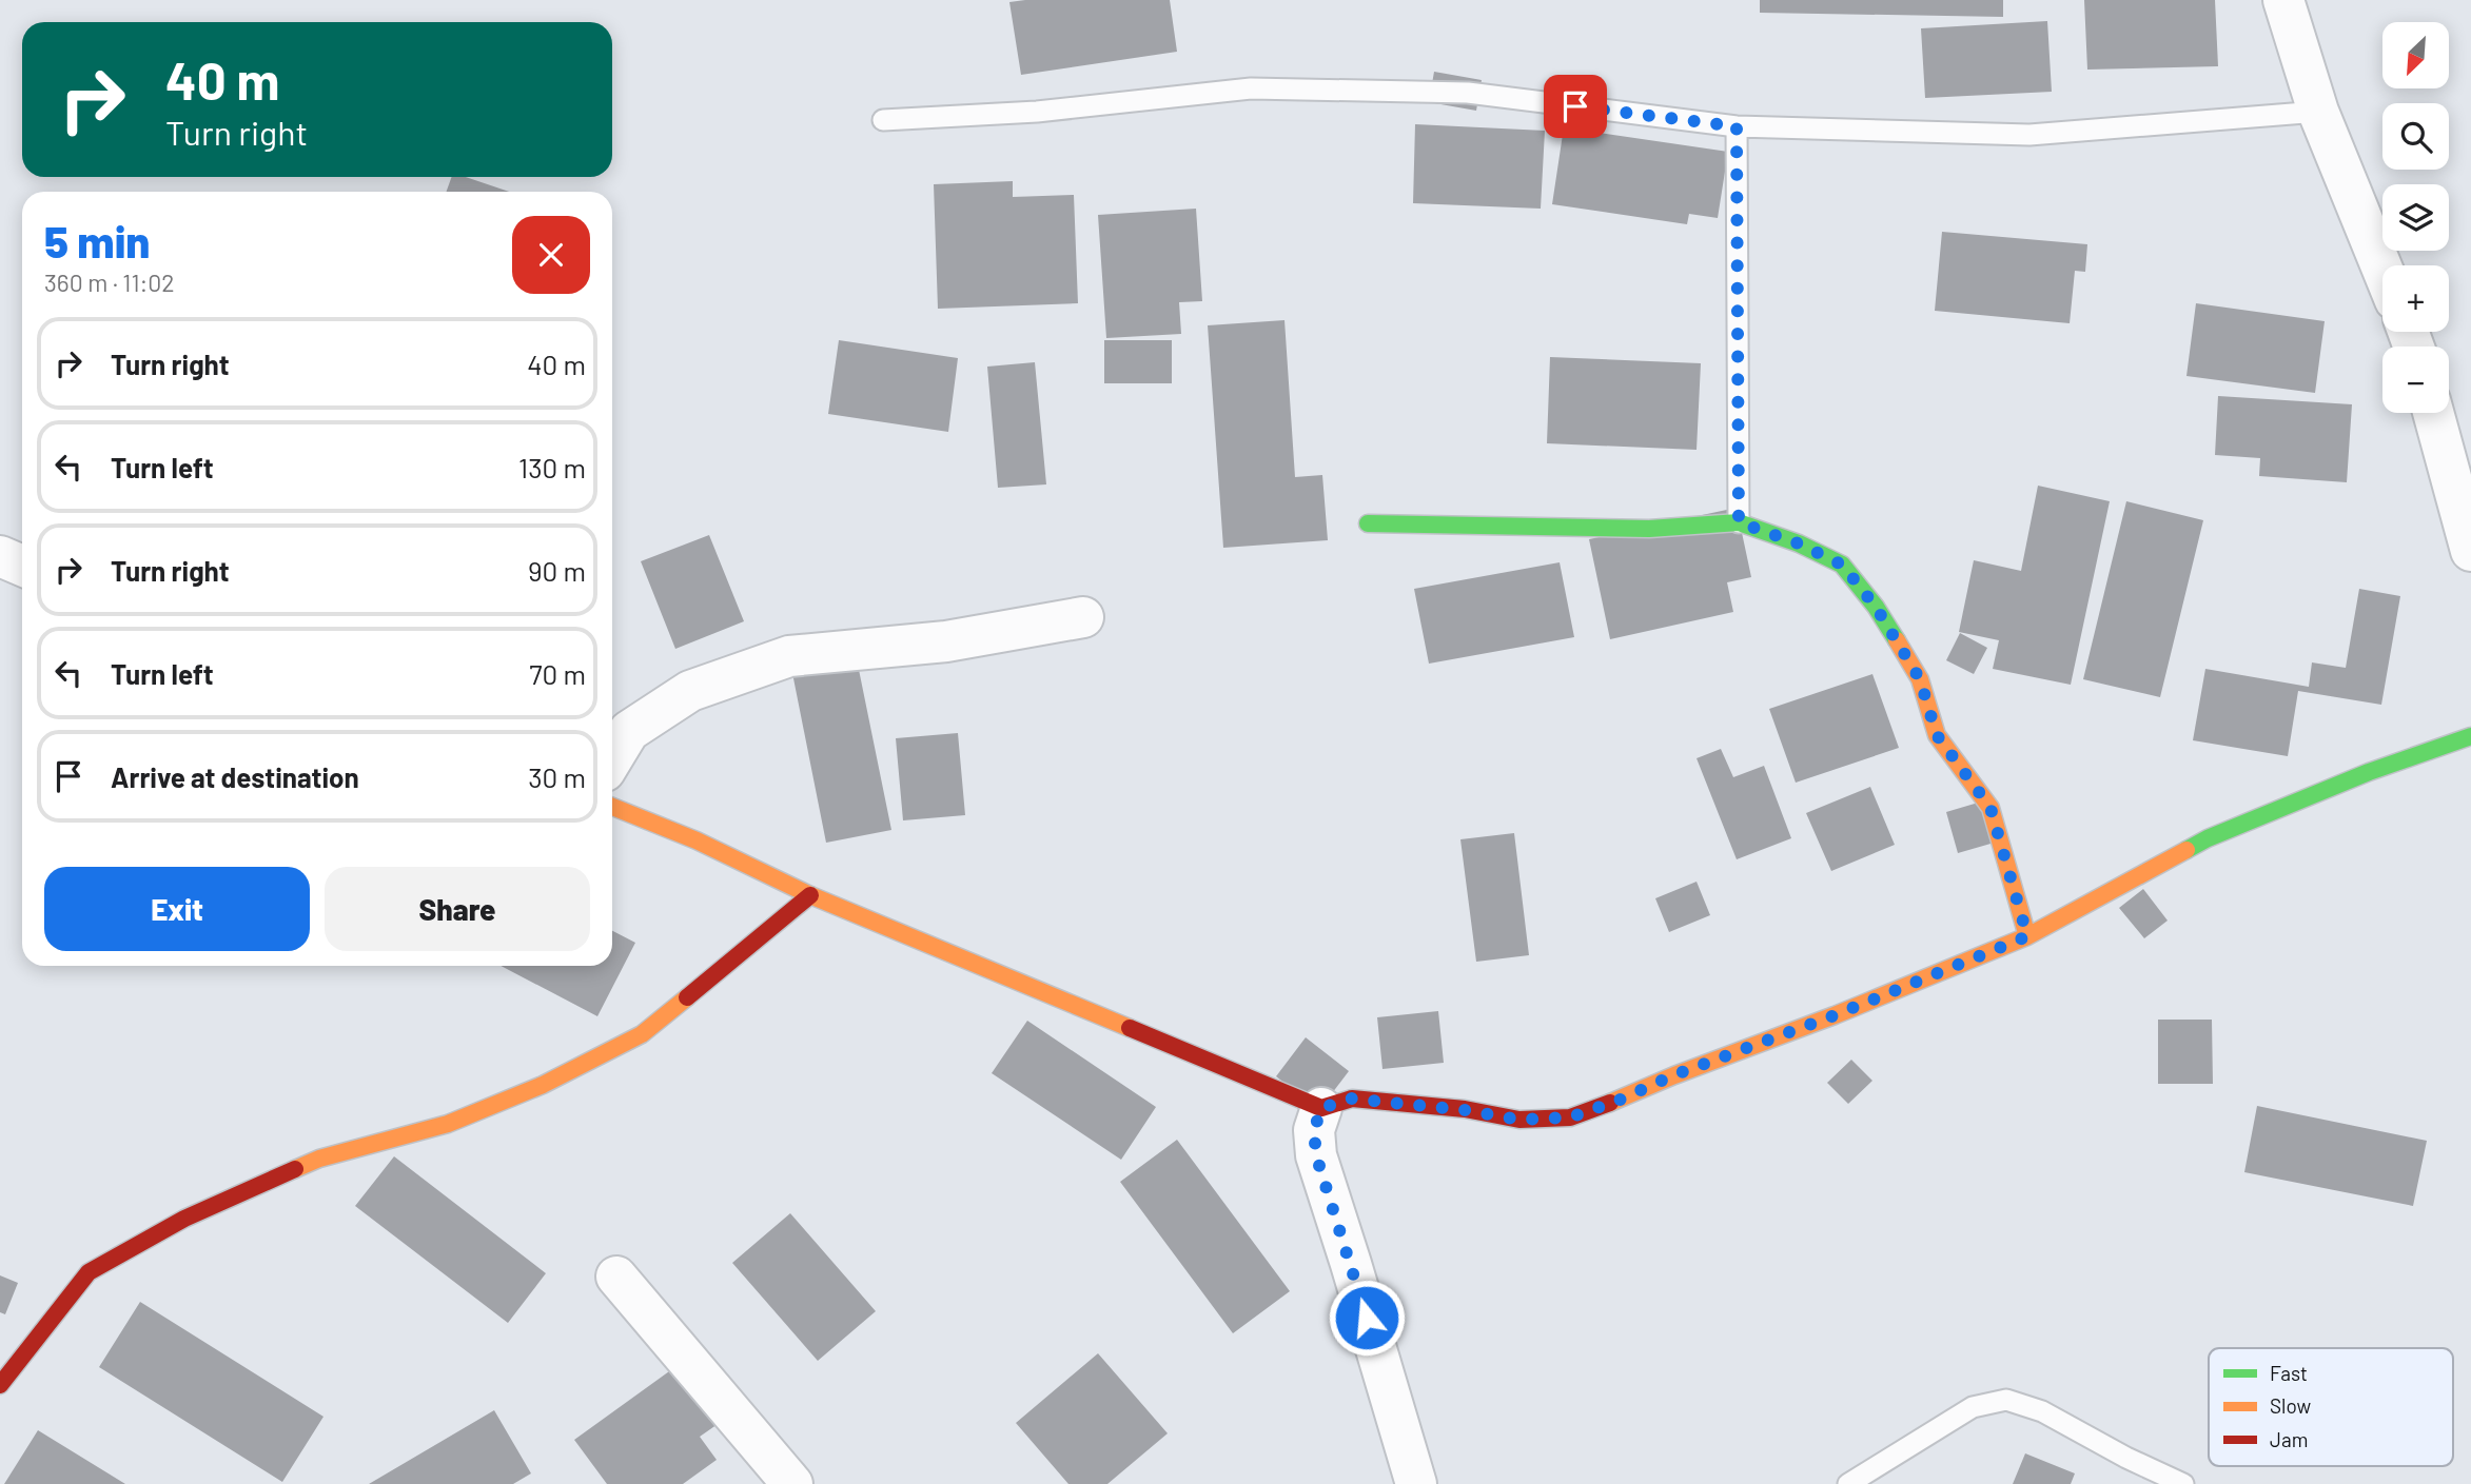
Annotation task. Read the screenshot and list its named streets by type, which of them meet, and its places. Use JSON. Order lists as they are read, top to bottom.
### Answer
{
  "legend": ["Fast", "Slow", "Jam"],
  "north": "bottom left",
  "page": {
    "map_buttons": ["+", "−"],
    "turn": ["40 m", "Turn right"],
    "heading": ["5 min", "360 m · 11:02"],
    "list": [
      {
        "name": "Turn right",
        "value": "40 m"
      },
      {
        "name": "Turn left",
        "value": "130 m"
      },
      {
        "name": "Turn right",
        "value": "90 m"
      },
      {
        "name": "Turn left",
        "value": "70 m"
      },
      {
        "name": "Arrive at destination",
        "value": "30 m"
      }
    ],
    "buttons": ["Exit", "Share"]
  }
}
